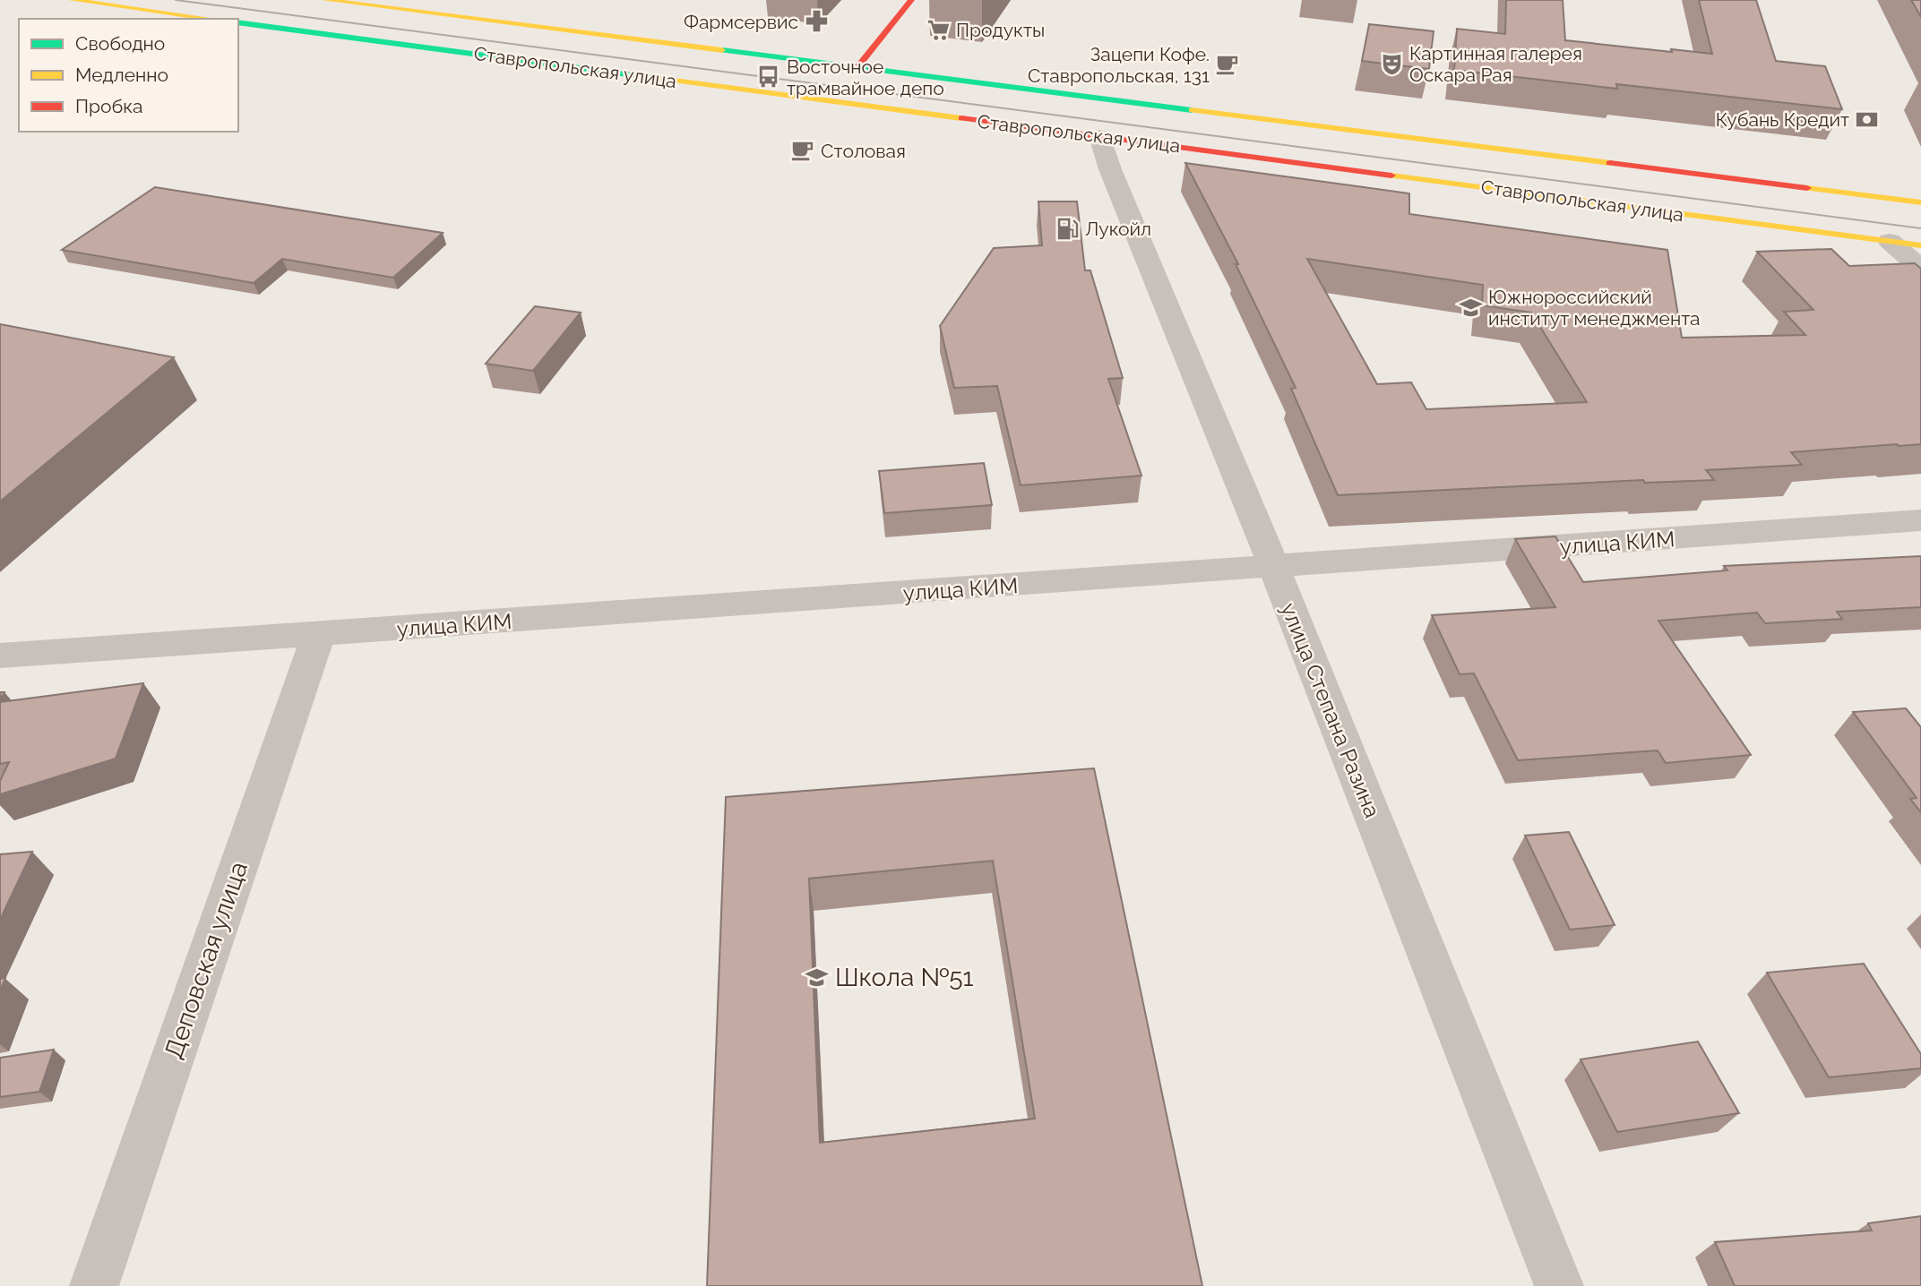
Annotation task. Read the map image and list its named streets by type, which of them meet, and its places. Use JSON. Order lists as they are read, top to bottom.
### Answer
{
  "streets": {
    "main road": ["Ставропольская улица"],
    "street": ["улица КИМ", "улица Степана Разина", "Деповская улица"]
  },
  "crossings": [
    ["Ставропольская улица", "улица Степана Разина"],
    ["улица КИМ", "улица Степана Разина"],
    ["улица КИМ", "Деповская улица"]
  ],
  "places": {
    "pharmacy": ["Фармсервис"],
    "supermarket": ["Продукты"],
    "theatre": ["Картинная галерея Оскара Рая"],
    "cafe": ["Зацепи Кофе. Ставропольская, 131", "Столовая"],
    "bus stop": ["Восточное трамвайное депо"],
    "bank": ["Кубань Кредит"],
    "fuel station": ["Лукойл"],
    "school or university": ["Южнороссийский институт менеджмента", "Школа №51"]
  },
  "legend": ["Свободно", "Медленно", "Пробка"]
}
